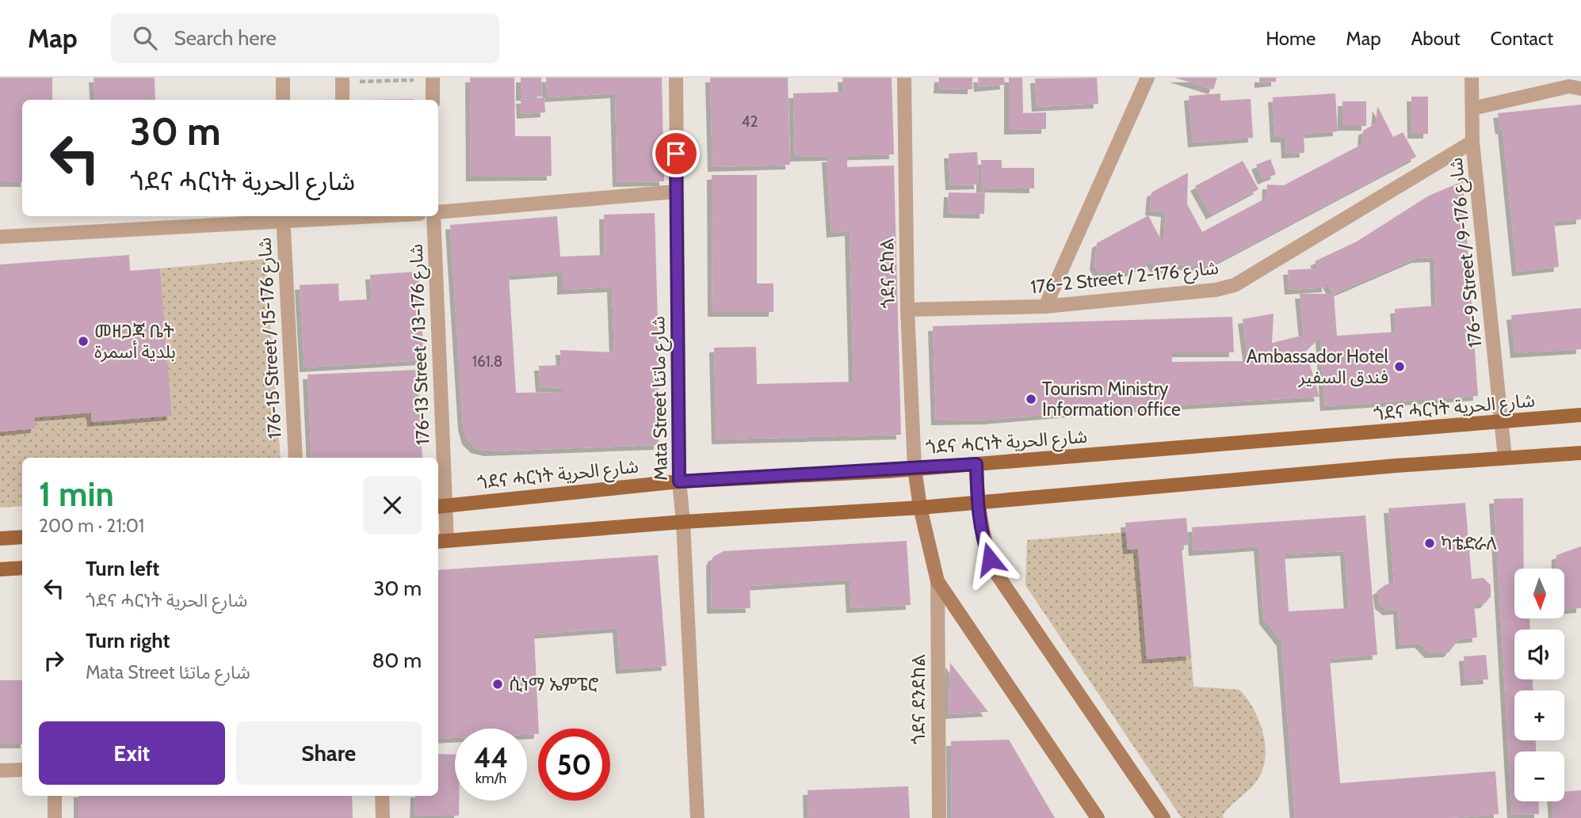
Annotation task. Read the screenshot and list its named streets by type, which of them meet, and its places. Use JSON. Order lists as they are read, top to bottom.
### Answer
{
  "streets": {
    "main road": ["ጎደና ሓርነት شارع الحرية"],
    "street": [
      "176-9 Street / شارع 176-9",
      "ጎደና ደከል",
      "176-2 Street / شارع 176-2",
      "176-15 Street / شارع 176-15",
      "176-13 Street / شارع 176-13",
      "Mata Street شارع ماتئا",
      "ጎደና ደንደከል"
    ]
  },
  "crossings": [
    ["176-9 Street / شارع 176-9", "176-2 Street / شارع 176-2"],
    ["176-9 Street / شارع 176-9", "ጎደና ሓርነት شارع الحرية"],
    ["ጎደና ደከል", "176-2 Street / شارع 176-2"],
    ["ጎደና ደከል", "ጎደና ሓርነት شارع الحرية"],
    ["176-13 Street / شارع 176-13", "ጎደና ሓርነት شارع الحرية"],
    ["Mata Street شارع ماتئا", "ጎደና ሓርነት شارع الحرية"]
  ],
  "places": [
    "መዘጋጃ ቤት بلدية أسمرة",
    "Ambassador Hotel فندق السفير",
    "Tourism Ministry Information office",
    "ካቴድራለ",
    "ሲነማ ኤምፔሮ"
  ],
  "house_numbers": ["42", "161.8"],
  "north": "bottom",
  "page": {
    "header": "Map",
    "search": "Search here",
    "nav": [
      "Home",
      "Map",
      "About",
      "Contact"
    ],
    "turn": ["30 m", "ጎደና ሓርነት شارع الحرية"],
    "heading": ["1 min", "200 m · 21:01"],
    "list": [
      {
        "name": "Turn left",
        "note": "ጎደና ሓርነት شارع الحرية",
        "value": "30 m"
      },
      {
        "name": "Turn right",
        "note": "Mata Street شارع ماتئا",
        "value": "80 m"
      }
    ],
    "map_buttons": ["+", "−"],
    "buttons": ["Exit", "Share"],
    "speed": "44 km/h",
    "limit": "50"
  }
}
